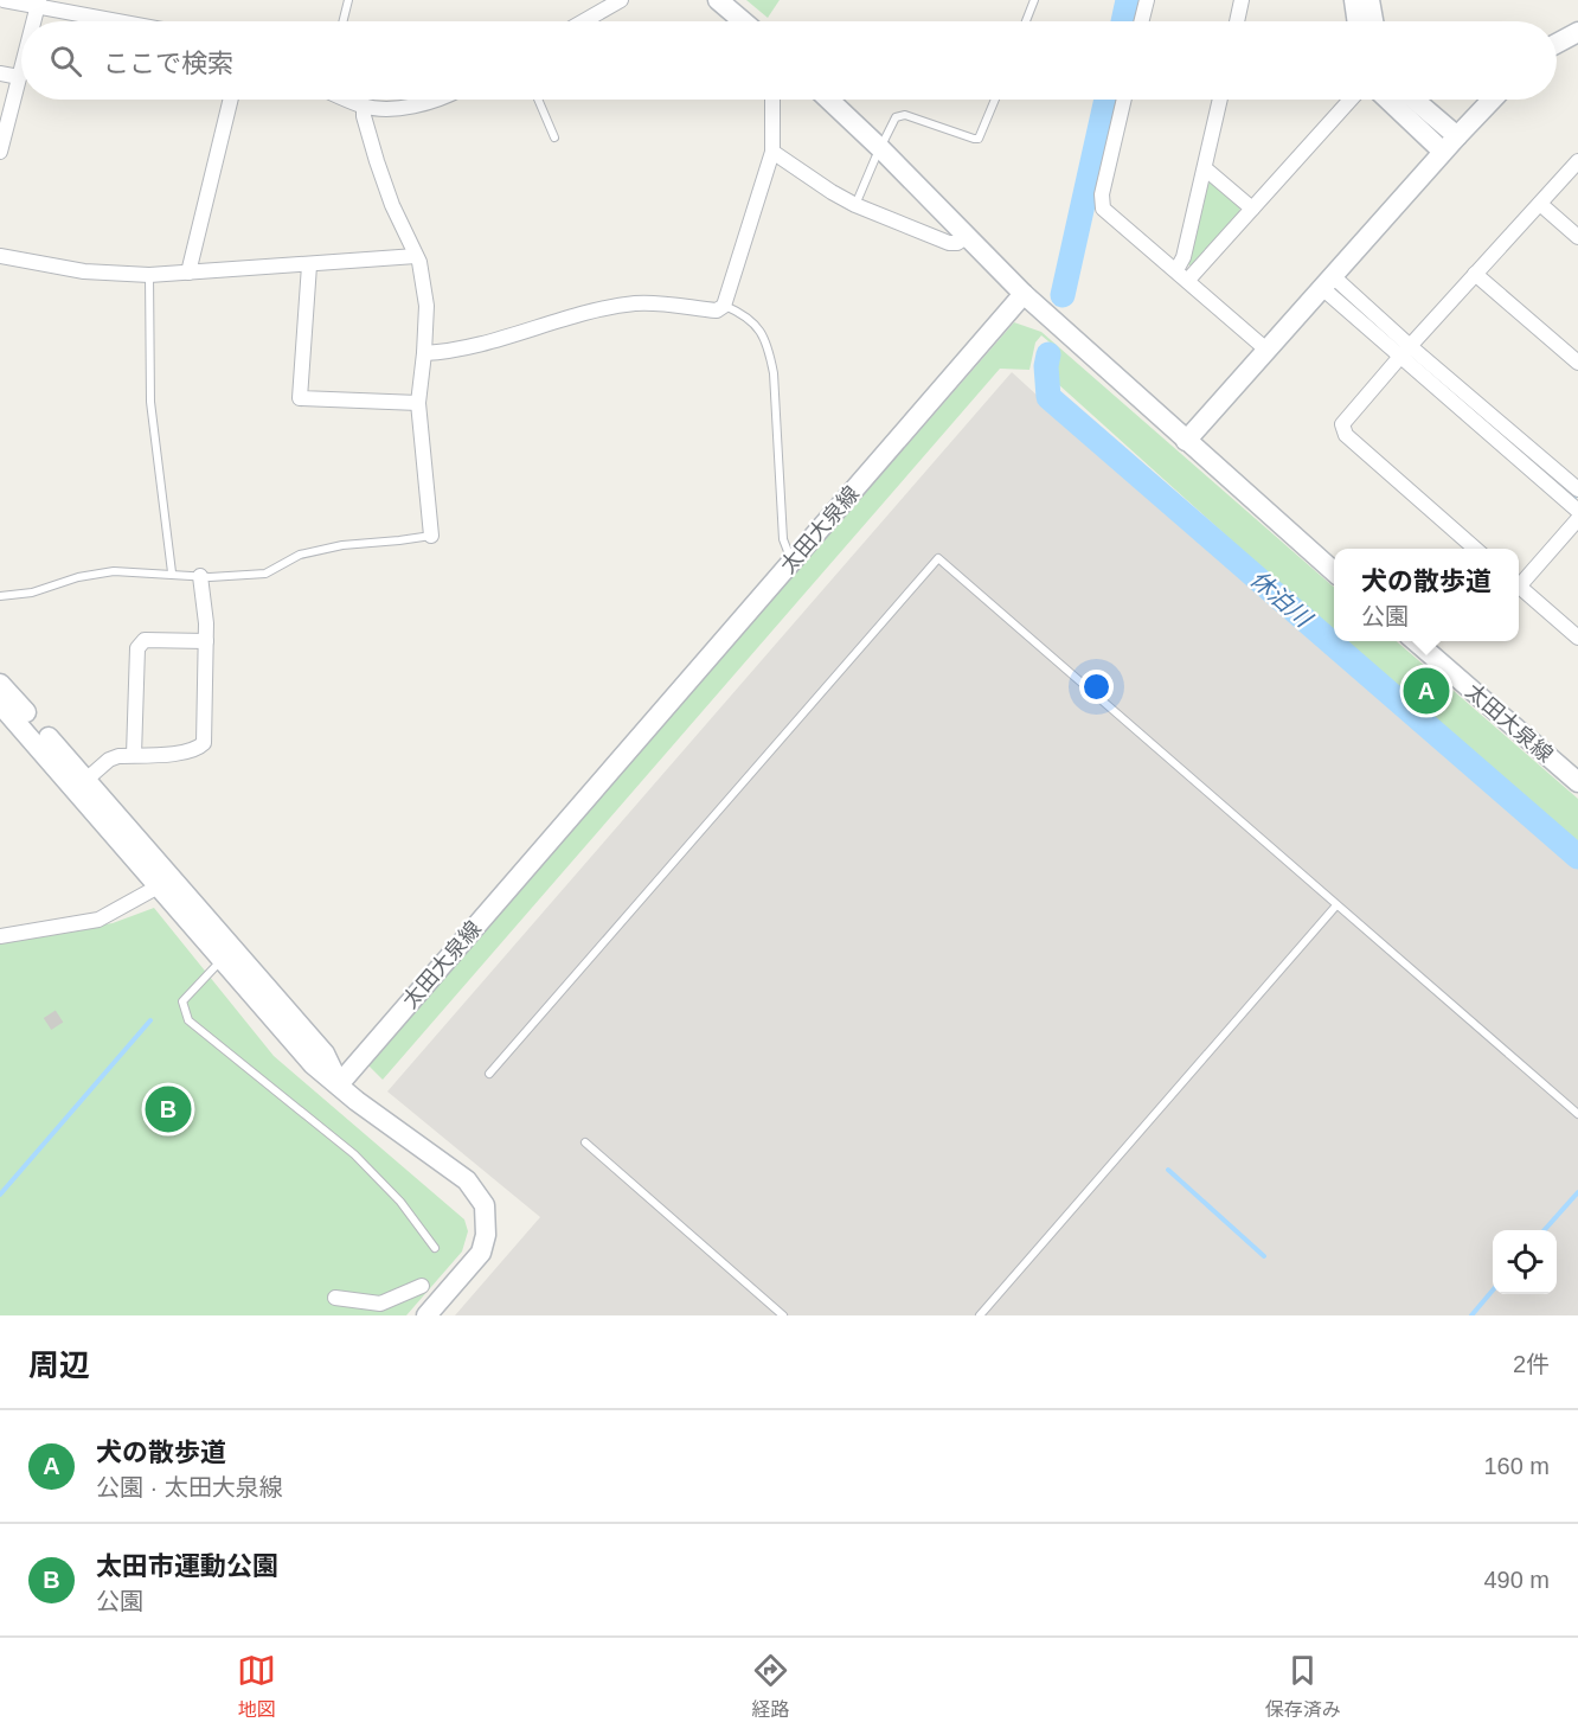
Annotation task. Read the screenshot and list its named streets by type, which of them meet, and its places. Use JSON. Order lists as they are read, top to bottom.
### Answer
{
  "streets": {
    "main road": ["太田大泉線"]
  },
  "water": ["休泊川"],
  "page": {
    "search": "ここで検索",
    "popup": ["犬の散歩道", "公園"],
    "pins": ["A", "B"],
    "heading": ["周辺", "2件"],
    "list": [
      {
        "mark": "A",
        "name": "犬の散歩道",
        "note": "公園 · 太田大泉線",
        "value": "160 m"
      },
      {
        "mark": "B",
        "name": "太田市運動公園",
        "note": "公園",
        "value": "490 m"
      }
    ],
    "nav": ["地図", "経路", "保存済み"]
  }
}
